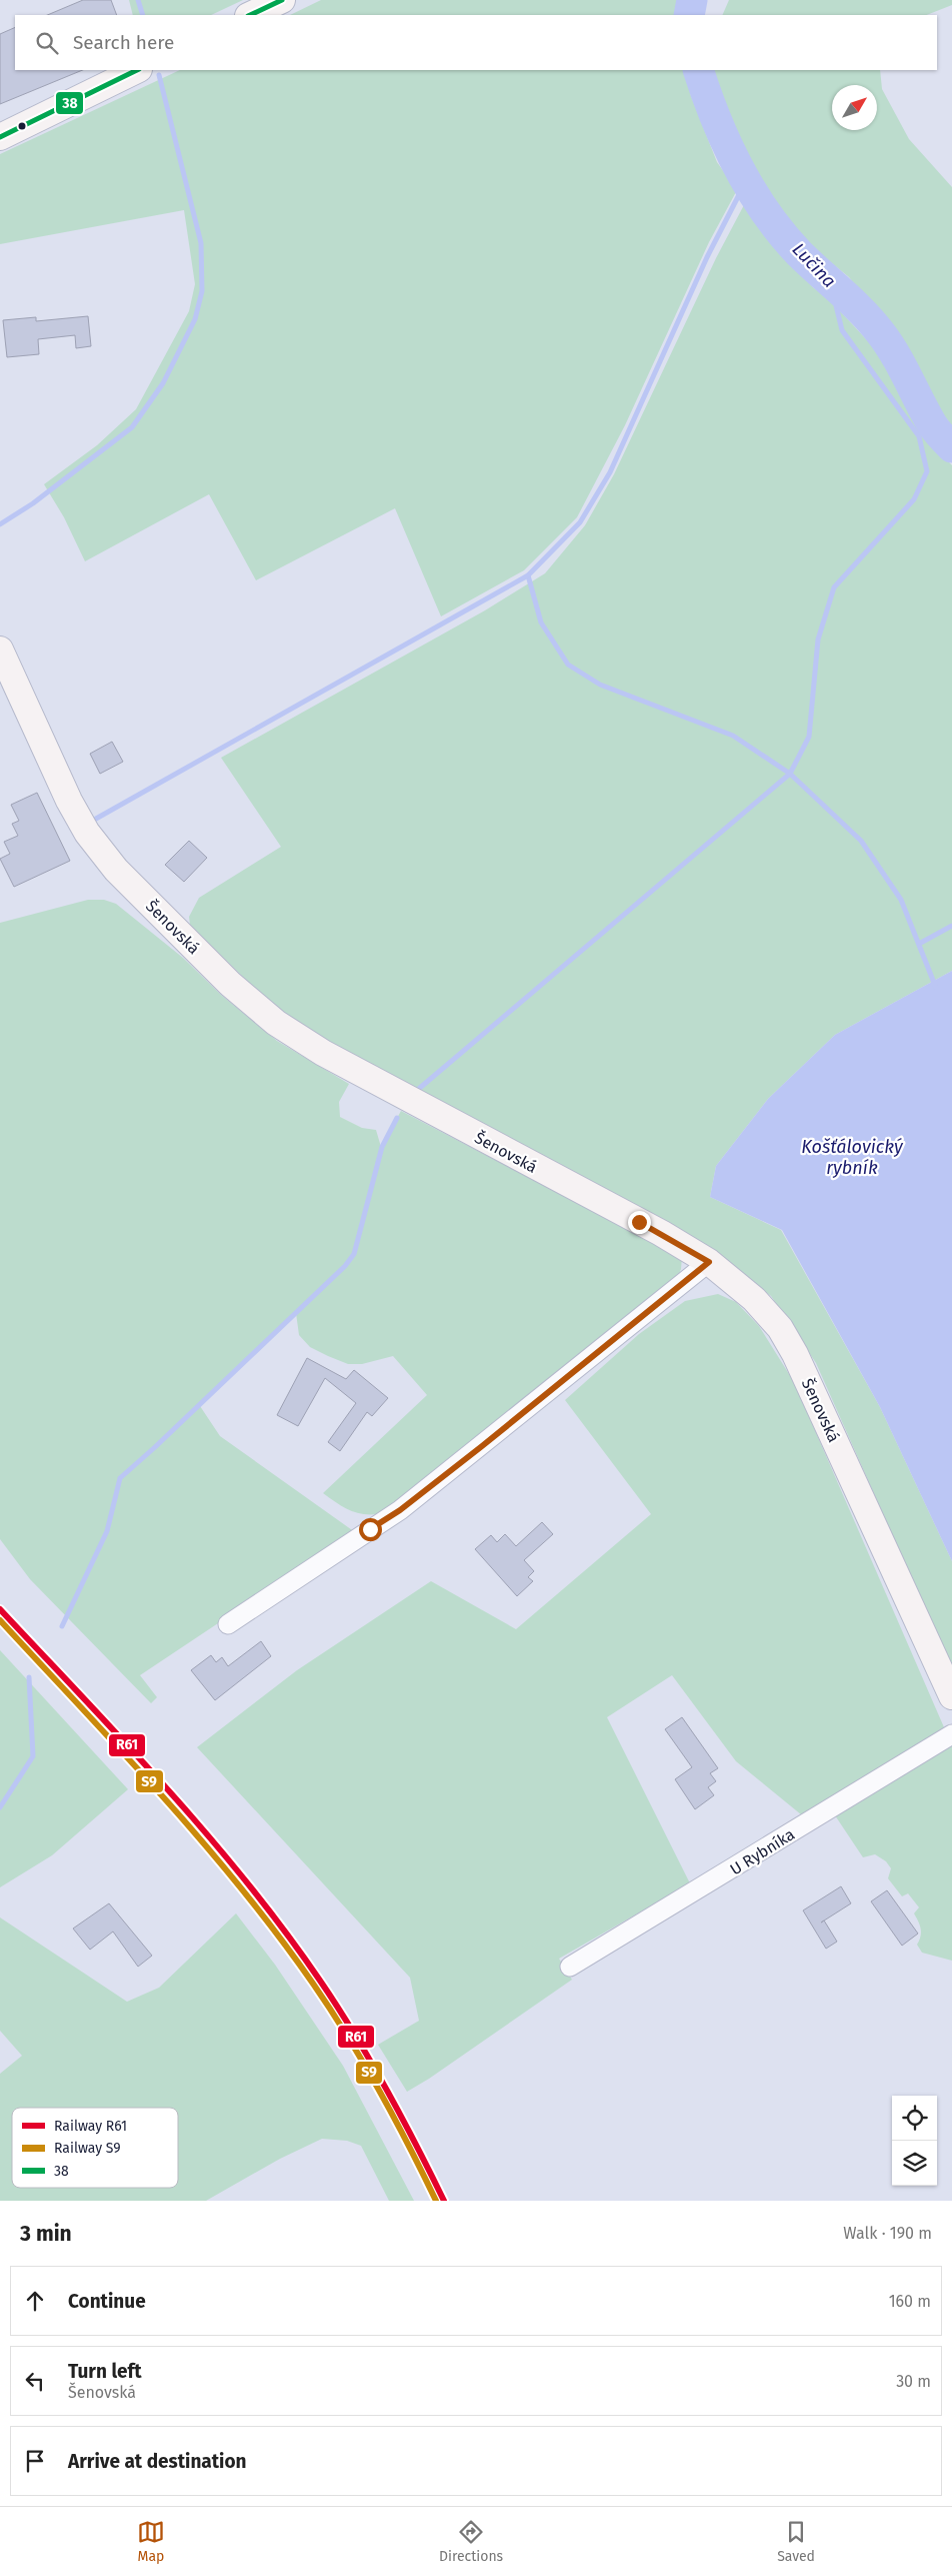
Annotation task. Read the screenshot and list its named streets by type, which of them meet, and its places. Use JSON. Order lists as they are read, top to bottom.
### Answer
{
  "streets": {
    "street": ["Šenovská", "U Rybníka"]
  },
  "water": ["Lučina", "Košťálovický rybník"],
  "lines": ["transit line 38", "rail line R61", "rail line S9"],
  "legend": ["Railway R61", "Railway S9", "38"],
  "north": "top right",
  "page": {
    "search": "Search here",
    "heading": ["3 min", "Walk · 190 m"],
    "list": [
      ["Continue", "160 m"],
      ["Turn left", "Šenovská", "30 m"],
      "Arrive at destination"
    ],
    "nav": ["Map", "Directions", "Saved"]
  }
}
